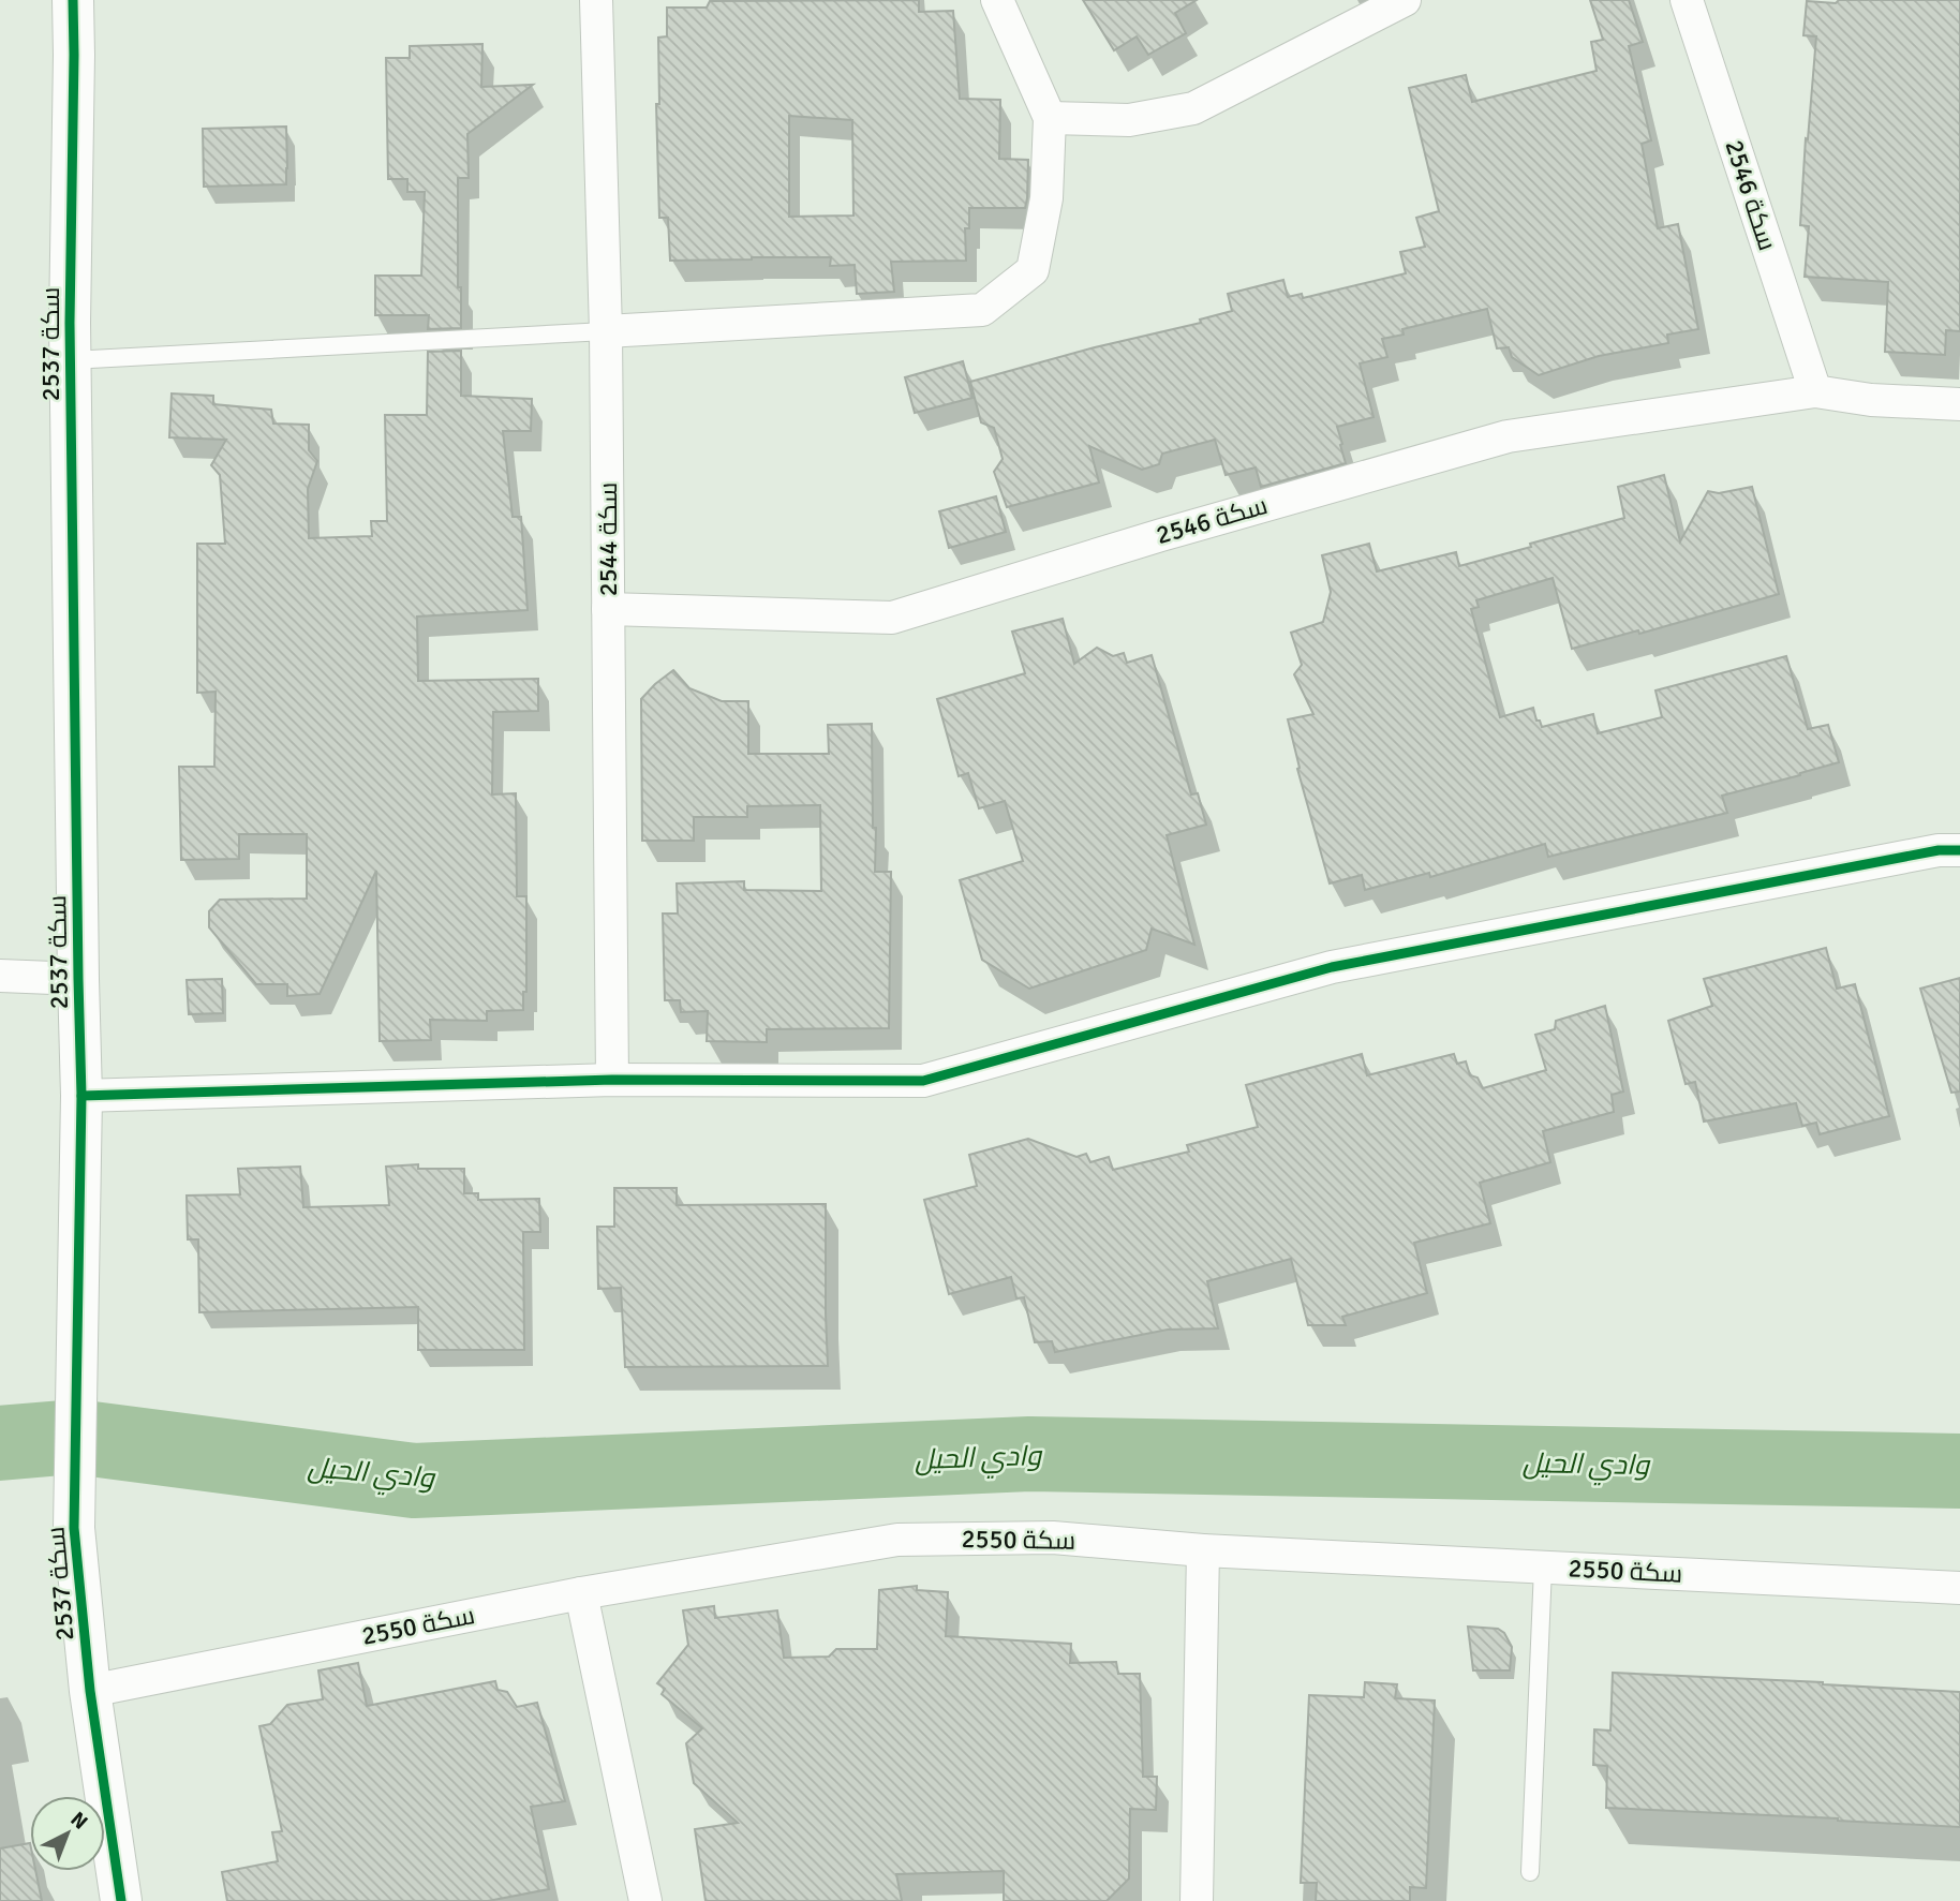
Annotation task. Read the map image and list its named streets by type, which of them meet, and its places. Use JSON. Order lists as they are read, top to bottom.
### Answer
{
  "streets": {
    "street": [
      "سكة 2546",
      "سكة 2537",
      "سكة 2544",
      "سكة 2550"
    ]
  },
  "crossings": [
    ["سكة 2546", "سكة 2544"],
    ["سكة 2537", "سكة 2550"]
  ],
  "water": ["وادي الحيل"],
  "north": "top right"
}
